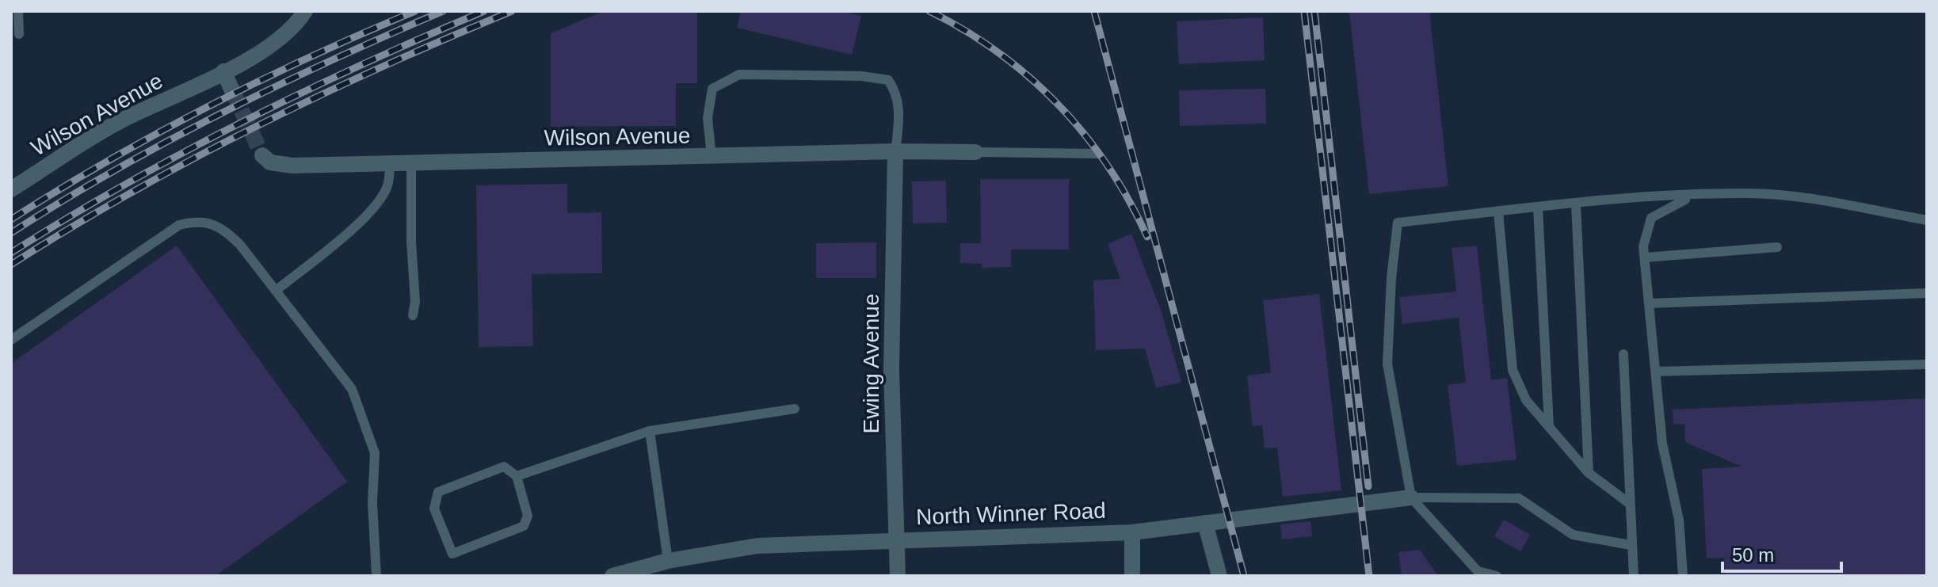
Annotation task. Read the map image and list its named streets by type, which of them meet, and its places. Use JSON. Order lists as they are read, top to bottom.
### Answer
{
  "streets": {
    "street": ["Wilson Avenue", "Ewing Avenue", "North Winner Road"]
  },
  "crossings": [
    ["Wilson Avenue", "Ewing Avenue"],
    ["Ewing Avenue", "North Winner Road"]
  ],
  "scale_bar": "50 m"
}
